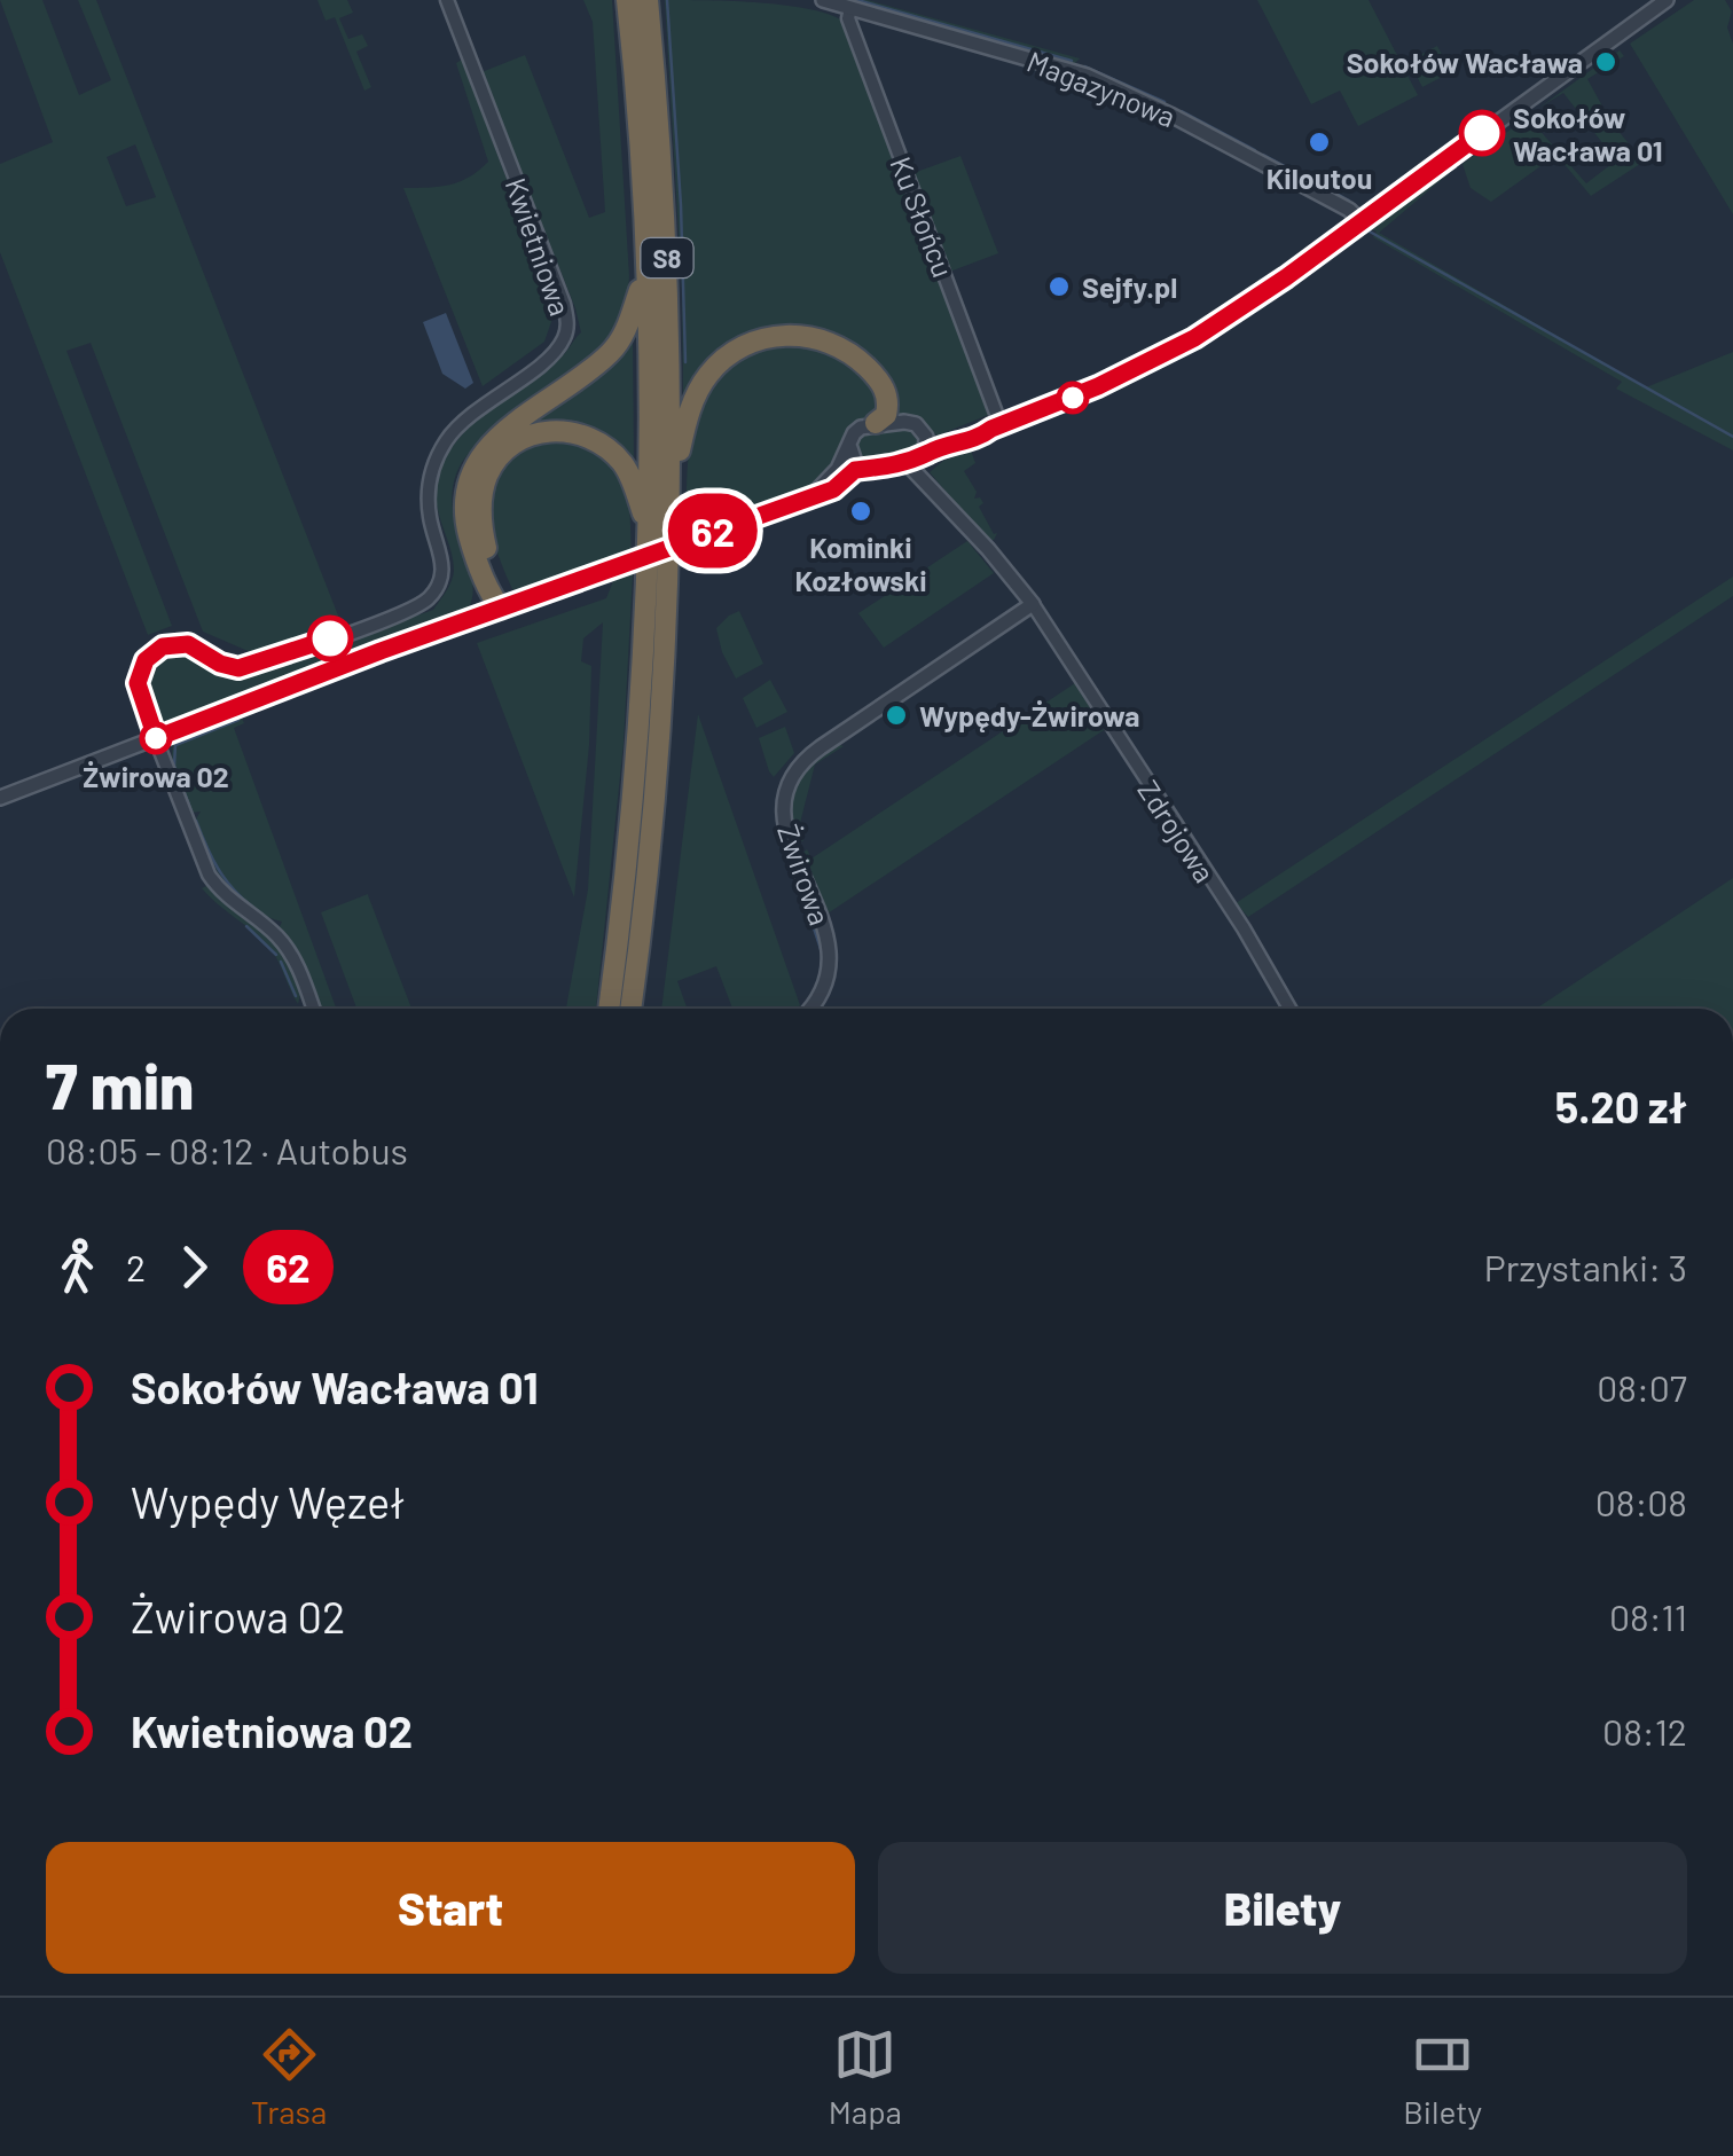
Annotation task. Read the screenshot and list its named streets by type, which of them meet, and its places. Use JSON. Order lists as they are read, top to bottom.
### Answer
{
  "streets": {
    "highway": ["S8"],
    "street": [
      "Magazynowa",
      "Ku Słońcu",
      "Kwietniowa",
      "Zdrojowa",
      "Żwirowa"
    ]
  },
  "crossings": [
    ["Magazynowa", "Ku Słońcu"],
    ["Zdrojowa", "Żwirowa"]
  ],
  "places": [
    "Sokołów Wacława",
    "Sokołów Wacława 01",
    "Kiloutou",
    "Sejfy.pl",
    "Kominki Kozłowski",
    "Wypędy-Żwirowa",
    "Żwirowa 02"
  ],
  "lines": ["bus line 62"],
  "page": {
    "on_map": "62",
    "heading": ["7 min", "08:05 – 08:12 · Autobus", "5.20 zł"],
    "legs": ["2", "62", "Przystanki: 3"],
    "list": [
      {
        "name": "Sokołów Wacława 01",
        "value": "08:07"
      },
      {
        "name": "Wypędy Węzeł",
        "value": "08:08"
      },
      {
        "name": "Żwirowa 02",
        "value": "08:11"
      },
      {
        "name": "Kwietniowa 02",
        "value": "08:12"
      }
    ],
    "buttons": ["Start", "Bilety"],
    "tabs": ["Trasa", "Mapa", "Bilety"]
  }
}
